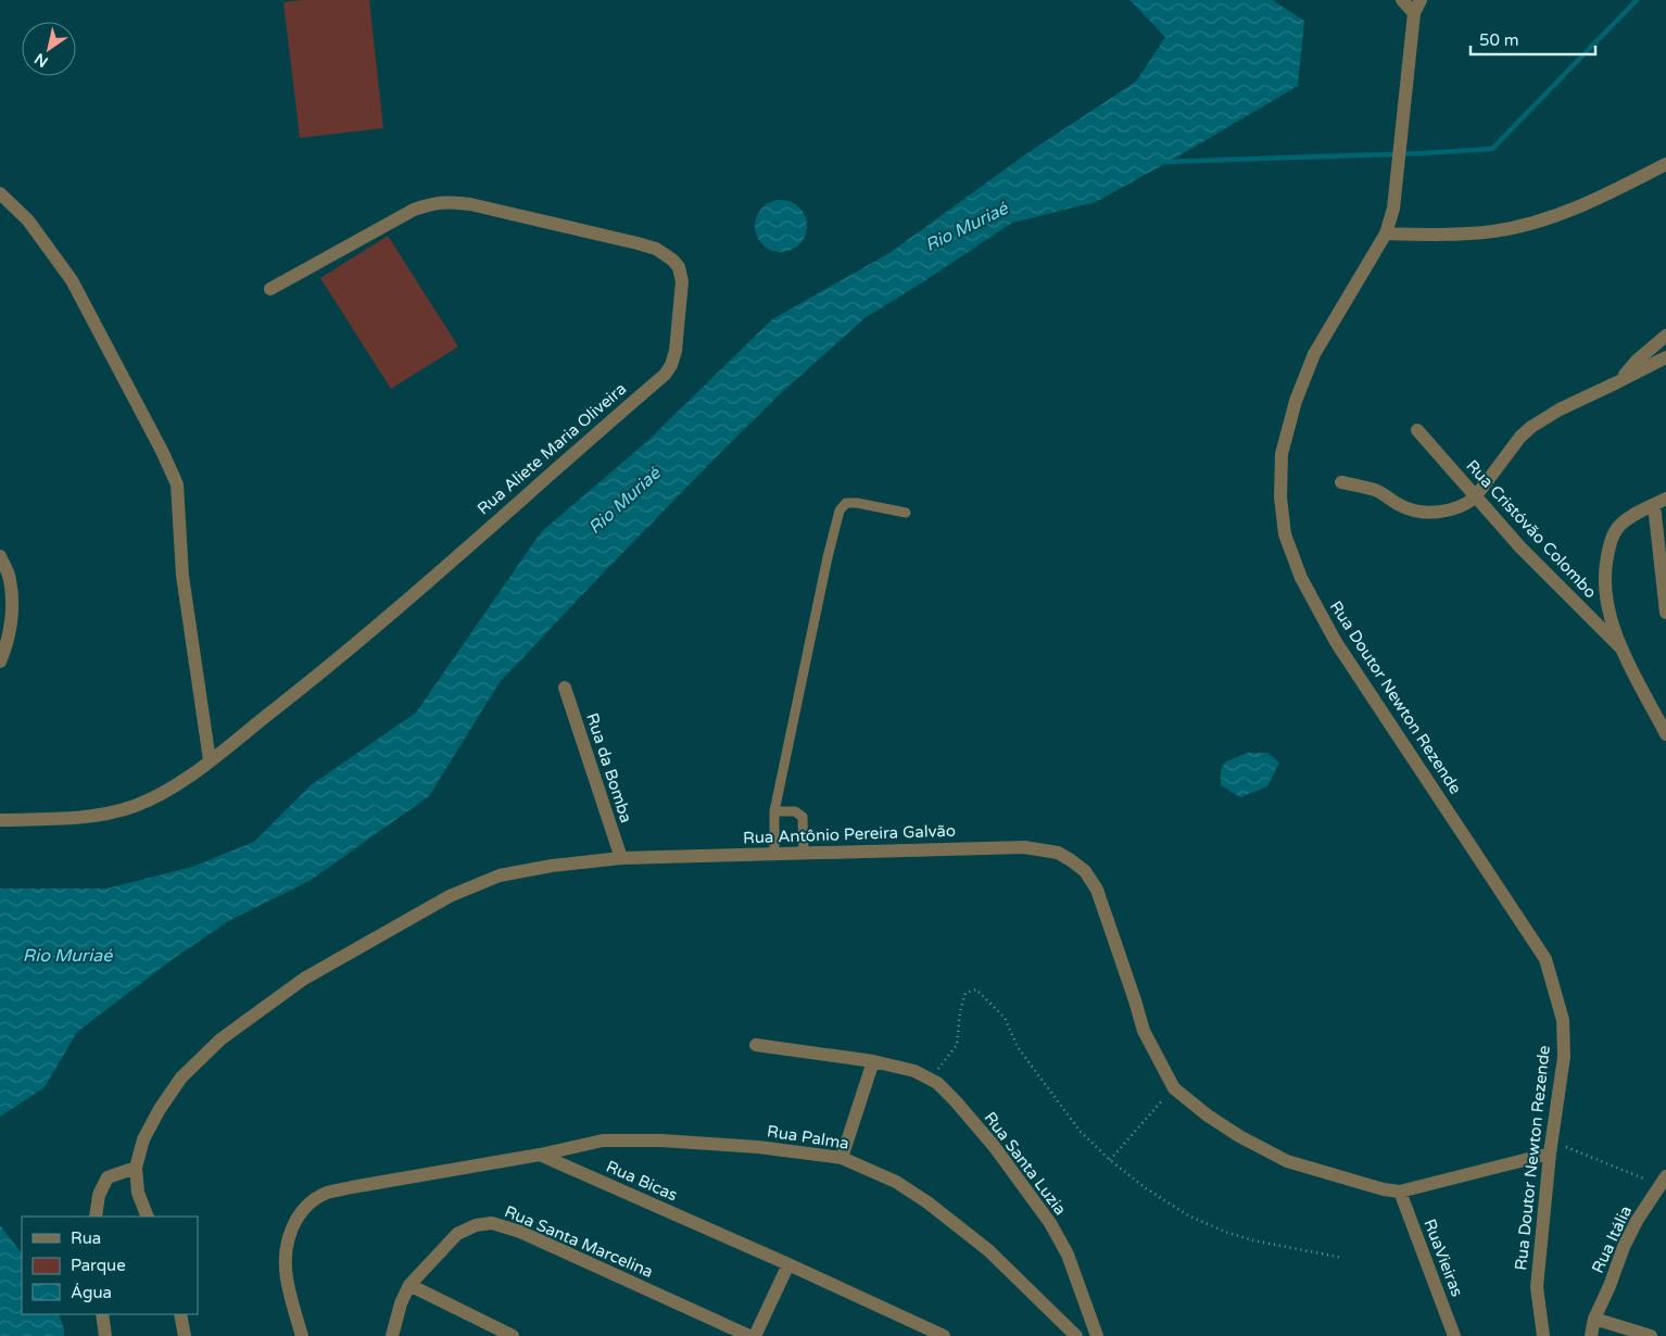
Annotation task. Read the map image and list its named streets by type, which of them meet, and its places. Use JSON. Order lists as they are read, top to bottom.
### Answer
{
  "streets": {
    "street": [
      "Rua Aliete Maria Oliveira",
      "Rua Cristóvão Colombo",
      "Rua Doutor Newton Rezende",
      "Rua da Bomba",
      "Rua Antônio Pereira Galvão",
      "Rua Palma",
      "Rua Santa Luzia",
      "Rua Bicas",
      "Rua Itália",
      "Rua Santa Marcelina",
      "RuaVieiras"
    ]
  },
  "crossings": [
    ["Rua Doutor Newton Rezende", "Rua Antônio Pereira Galvão"],
    ["Rua da Bomba", "Rua Antônio Pereira Galvão"],
    ["Rua Antônio Pereira Galvão", "RuaVieiras"],
    ["Rua Palma", "Rua Bicas"]
  ],
  "water": ["Rio Muriaé"],
  "legend": ["Rua", "Parque", "Água"],
  "scale_bar": "50 m",
  "north": "bottom left"
}
